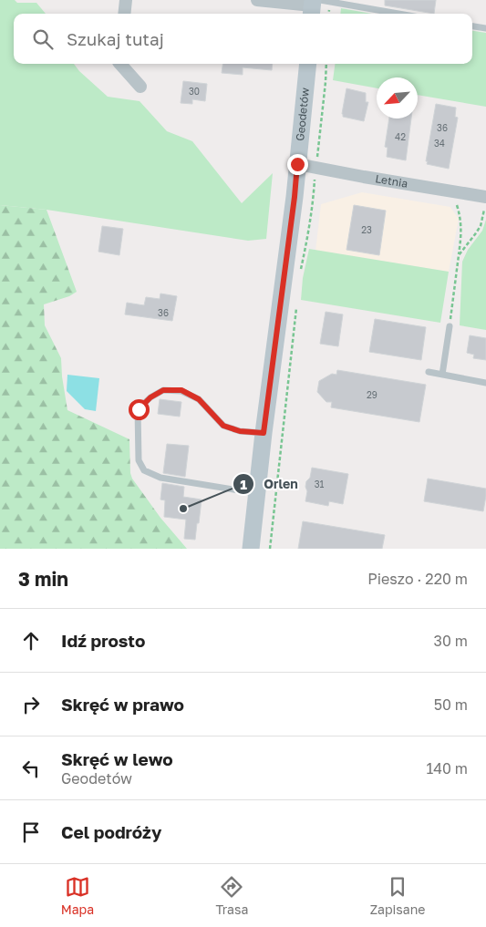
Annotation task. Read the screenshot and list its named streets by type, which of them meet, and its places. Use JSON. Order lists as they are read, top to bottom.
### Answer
{
  "streets": {
    "main road": ["Geodetów"],
    "street": ["Letnia"]
  },
  "crossings": [
    ["Geodetów", "Letnia"]
  ],
  "places": ["Orlen"],
  "house_numbers": [
    "30",
    "36",
    "42",
    "34",
    "23",
    "36",
    "29",
    "31"
  ],
  "north": "bottom left",
  "page": {
    "search": "Szukaj tutaj",
    "heading": ["3 min", "Pieszo · 220 m"],
    "list": [
      ["Idź prosto", "30 m"],
      ["Skręć w prawo", "50 m"],
      ["Skręć w lewo", "Geodetów", "140 m"],
      "Cel podróży"
    ],
    "nav": ["Mapa", "Trasa", "Zapisane"]
  }
}
